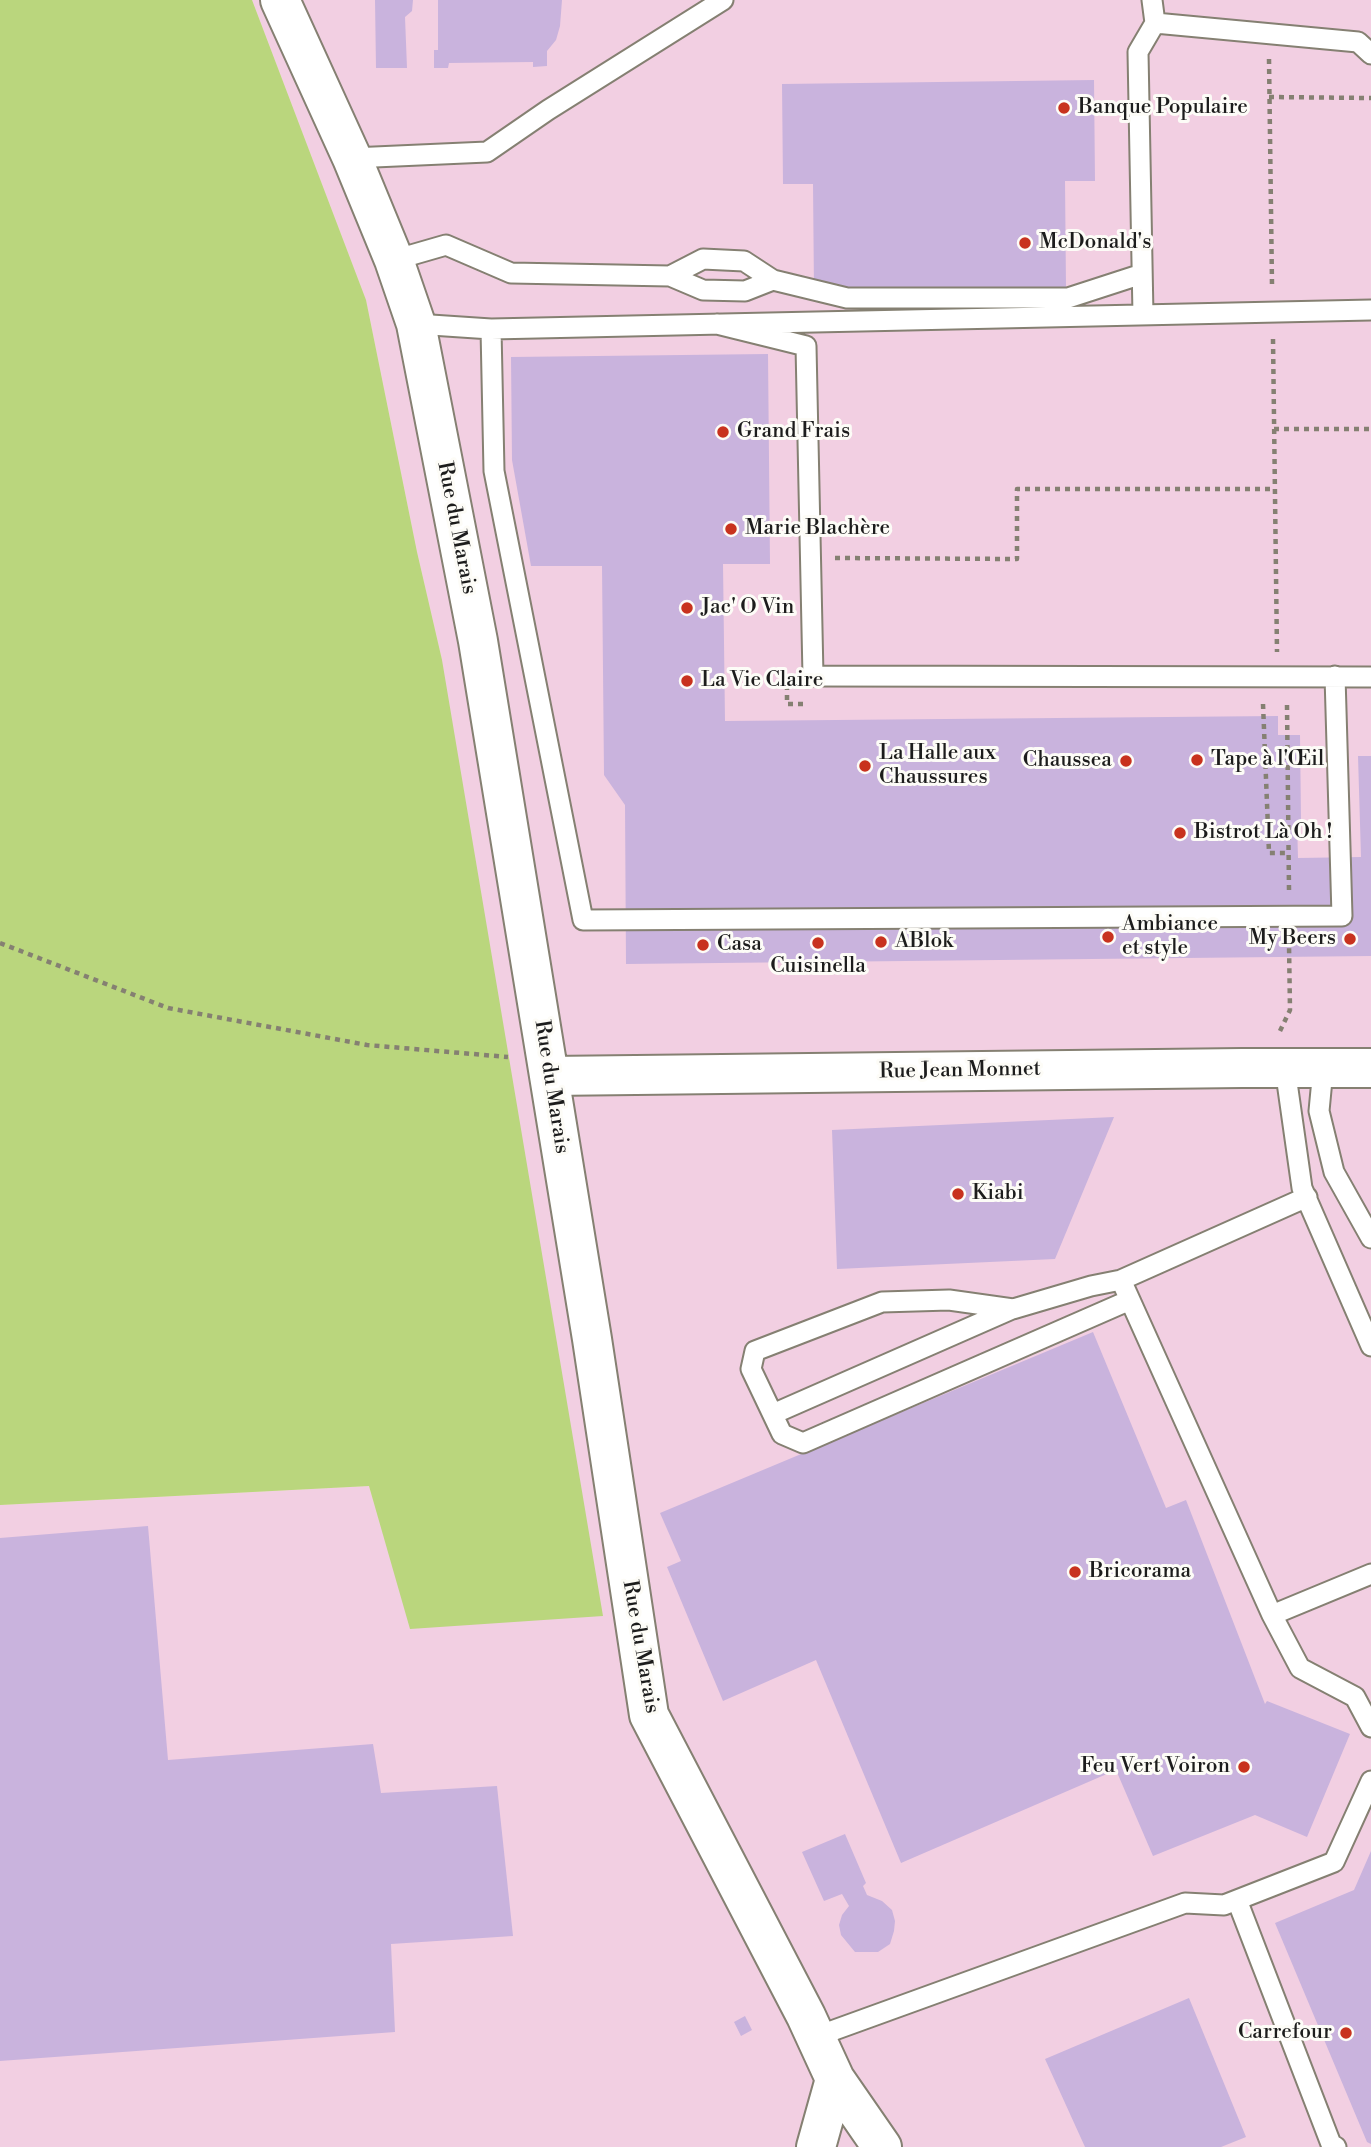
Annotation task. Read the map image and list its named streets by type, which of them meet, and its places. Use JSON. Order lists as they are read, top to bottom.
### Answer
{
  "streets": {
    "street": ["Rue du Marais", "Rue Jean Monnet"]
  },
  "crossings": [
    ["Rue du Marais", "Rue Jean Monnet"]
  ],
  "places": [
    "Banque Populaire",
    "McDonald's",
    "Grand Frais",
    "Marie Blachère",
    "Jac' O Vin",
    "La Vie Claire",
    "Tape à l'Œil",
    "Chaussea",
    "La Halle aux Chaussures",
    "Bistrot Là Oh !",
    "Ambiance et style",
    "My Beers",
    "ABlok",
    "Cuisinella",
    "Casa",
    "Kiabi",
    "Bricorama",
    "Feu Vert Voiron",
    "Carrefour"
  ]
}
